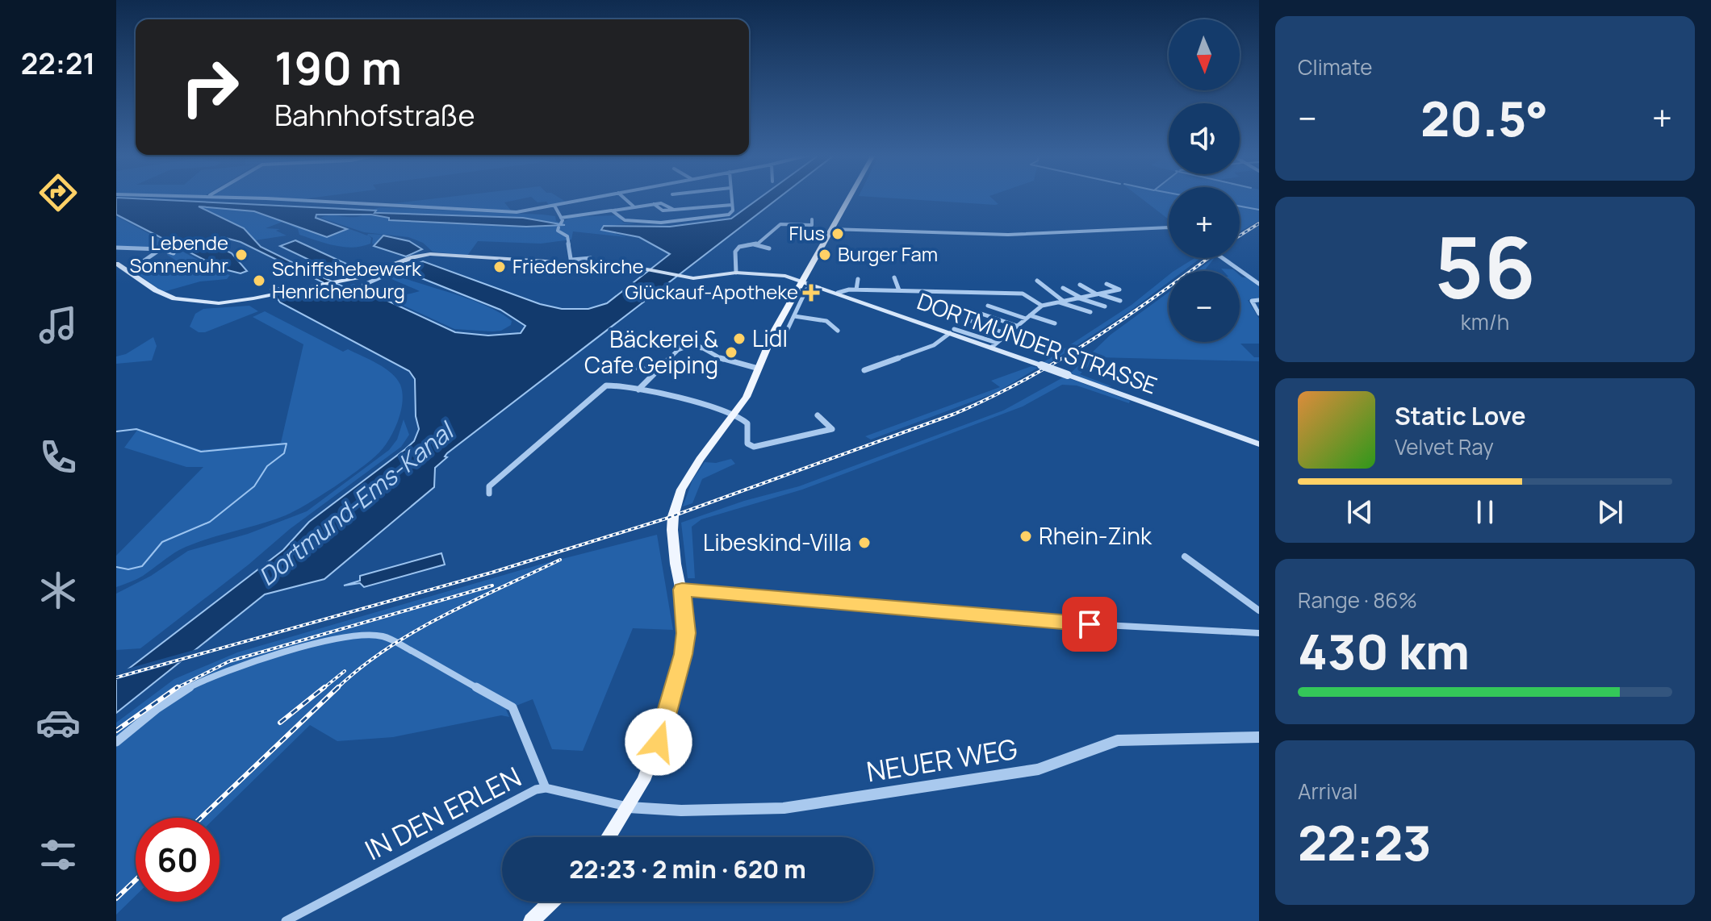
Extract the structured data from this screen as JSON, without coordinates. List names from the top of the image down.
{
  "streets": {
    "main road": ["DORTMUNDER STRASSE"],
    "street": ["NEUER WEG", "IN DEN ERLEN"]
  },
  "crossings": [
    ["NEUER WEG", "IN DEN ERLEN"]
  ],
  "water": ["Dortmund-Ems-Kanal"],
  "places": {
    "other": [
      "Flus",
      "Lebende Sonnenuhr",
      "Burger Fam",
      "Friedenskirche",
      "Schiffshebewerk Henrichenburg",
      "Lidl",
      "Bäckerei & Cafe Geiping",
      "Rhein-Zink",
      "Libeskind-Villa"
    ],
    "health": ["Glückauf-Apotheke"]
  },
  "north": "bottom",
  "page": {
    "tabs": "22:21",
    "tile": [
      "Climate",
      ["56", "km/h"],
      ["Range · 86%", "430 km"],
      ["Arrival", "22:23"]
    ],
    "map_buttons": ["+", "−"],
    "turn": ["190 m", "Bahnhofstraße"],
    "heat": ["−", "20.5°", "+"],
    "song": ["Static Love", "Velvet Ray"],
    "limit": "60",
    "trip": "22:23 · 2 min · 620 m"
  }
}
